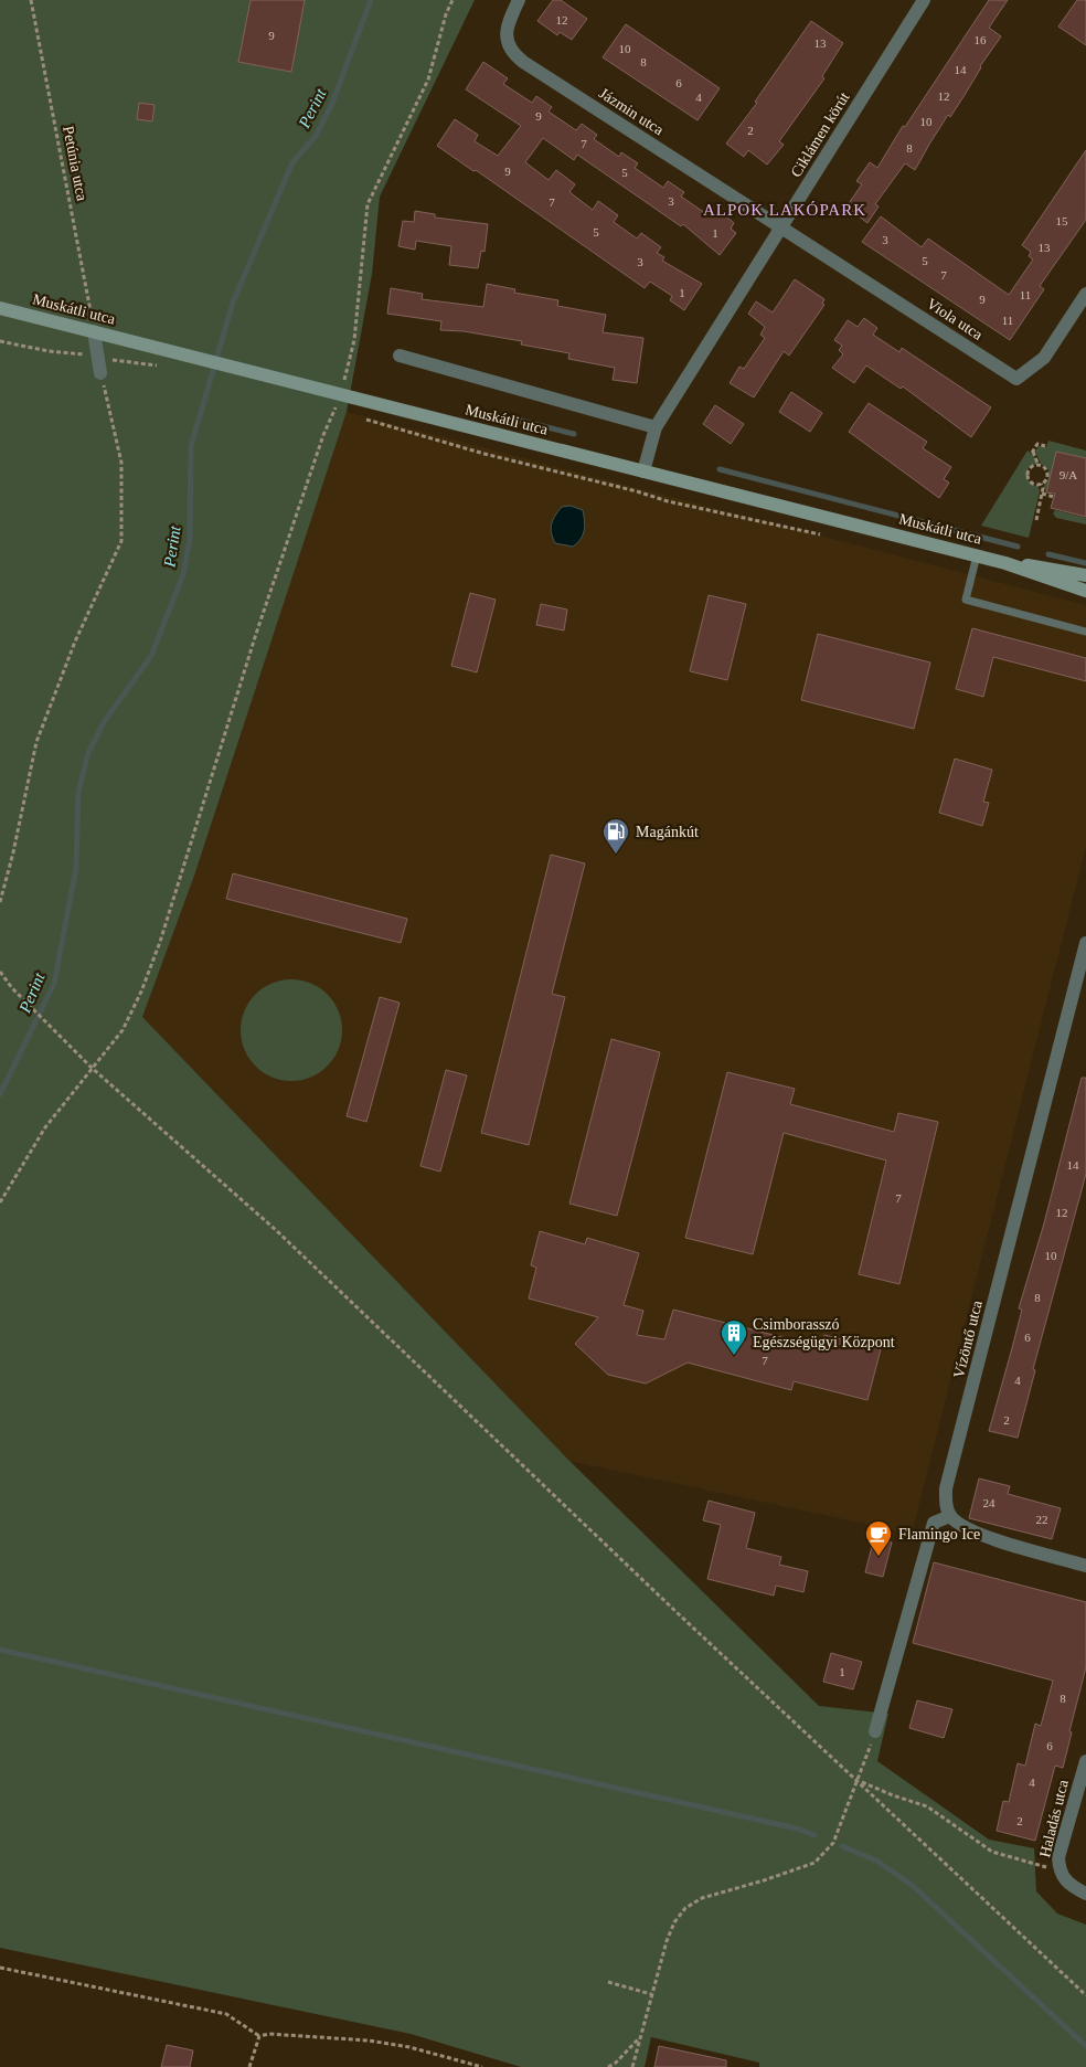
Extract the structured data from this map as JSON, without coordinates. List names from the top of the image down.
{
  "streets": {
    "main road": ["Muskátli utca"],
    "street": [
      "Jázmin utca",
      "Ciklámen körút",
      "Viola utca",
      "Vízöntő utca",
      "Haladás utca"
    ],
    "path": ["Petúnia utca"]
  },
  "crossings": [
    ["Jázmin utca", "Ciklámen körút"],
    ["Jázmin utca", "Viola utca"],
    ["Ciklámen körút", "Muskátli utca"],
    ["Ciklámen körút", "Viola utca"],
    ["Petúnia utca", "Muskátli utca"]
  ],
  "districts": ["ALPOK LAKÓPARK"],
  "water": ["Perint"],
  "places": {
    "fuel station": ["Magánkút"],
    "building": ["Csimborasszó Egészségügyi Központ"],
    "cafe": ["Flamingo Ice"]
  },
  "house_numbers": [
    "12",
    "9",
    "16",
    "13",
    "10",
    "8",
    "14",
    "6",
    "12",
    "4",
    "9",
    "10",
    "2",
    "7",
    "8",
    "9",
    "5",
    "3",
    "7",
    "15",
    "5",
    "1",
    "3",
    "13",
    "5",
    "3",
    "7",
    "1",
    "11",
    "9",
    "11",
    "9/A",
    "14",
    "7",
    "12",
    "10",
    "8",
    "6",
    "7",
    "4",
    "2",
    "24",
    "22",
    "1",
    "8",
    "6",
    "4",
    "2"
  ]
}
